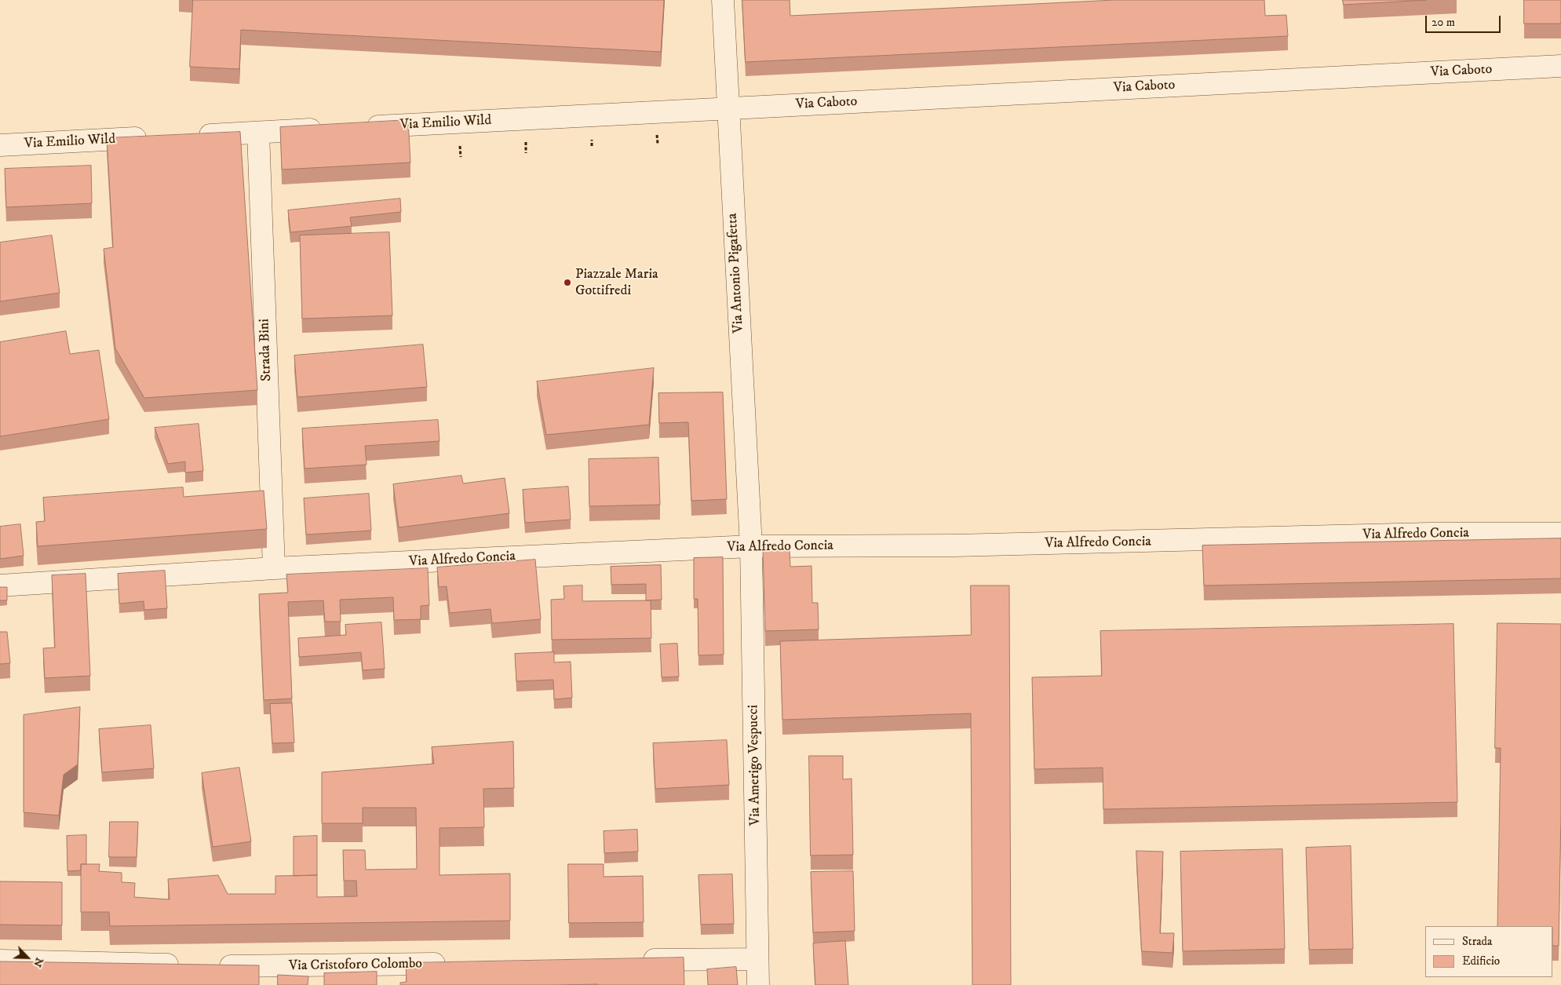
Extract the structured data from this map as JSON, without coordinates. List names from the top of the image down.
{
  "streets": {
    "street": [
      "Via Caboto",
      "Via Emilio Wild",
      "Via Antonio Pigafetta",
      "Strada Bini",
      "Via Alfredo Concia",
      "Via Amerigo Vespucci",
      "Via Cristoforo Colombo"
    ]
  },
  "crossings": [
    ["Via Caboto", "Via Emilio Wild"],
    ["Via Caboto", "Via Antonio Pigafetta"],
    ["Via Emilio Wild", "Via Antonio Pigafetta"],
    ["Via Antonio Pigafetta", "Via Alfredo Concia"],
    ["Via Antonio Pigafetta", "Via Amerigo Vespucci"],
    ["Strada Bini", "Via Alfredo Concia"],
    ["Via Alfredo Concia", "Via Amerigo Vespucci"]
  ],
  "places": ["Piazzale Maria Gottifredi"],
  "legend": ["Strada", "Edificio"],
  "scale_bar": "20 m",
  "north": "bottom right"
}
